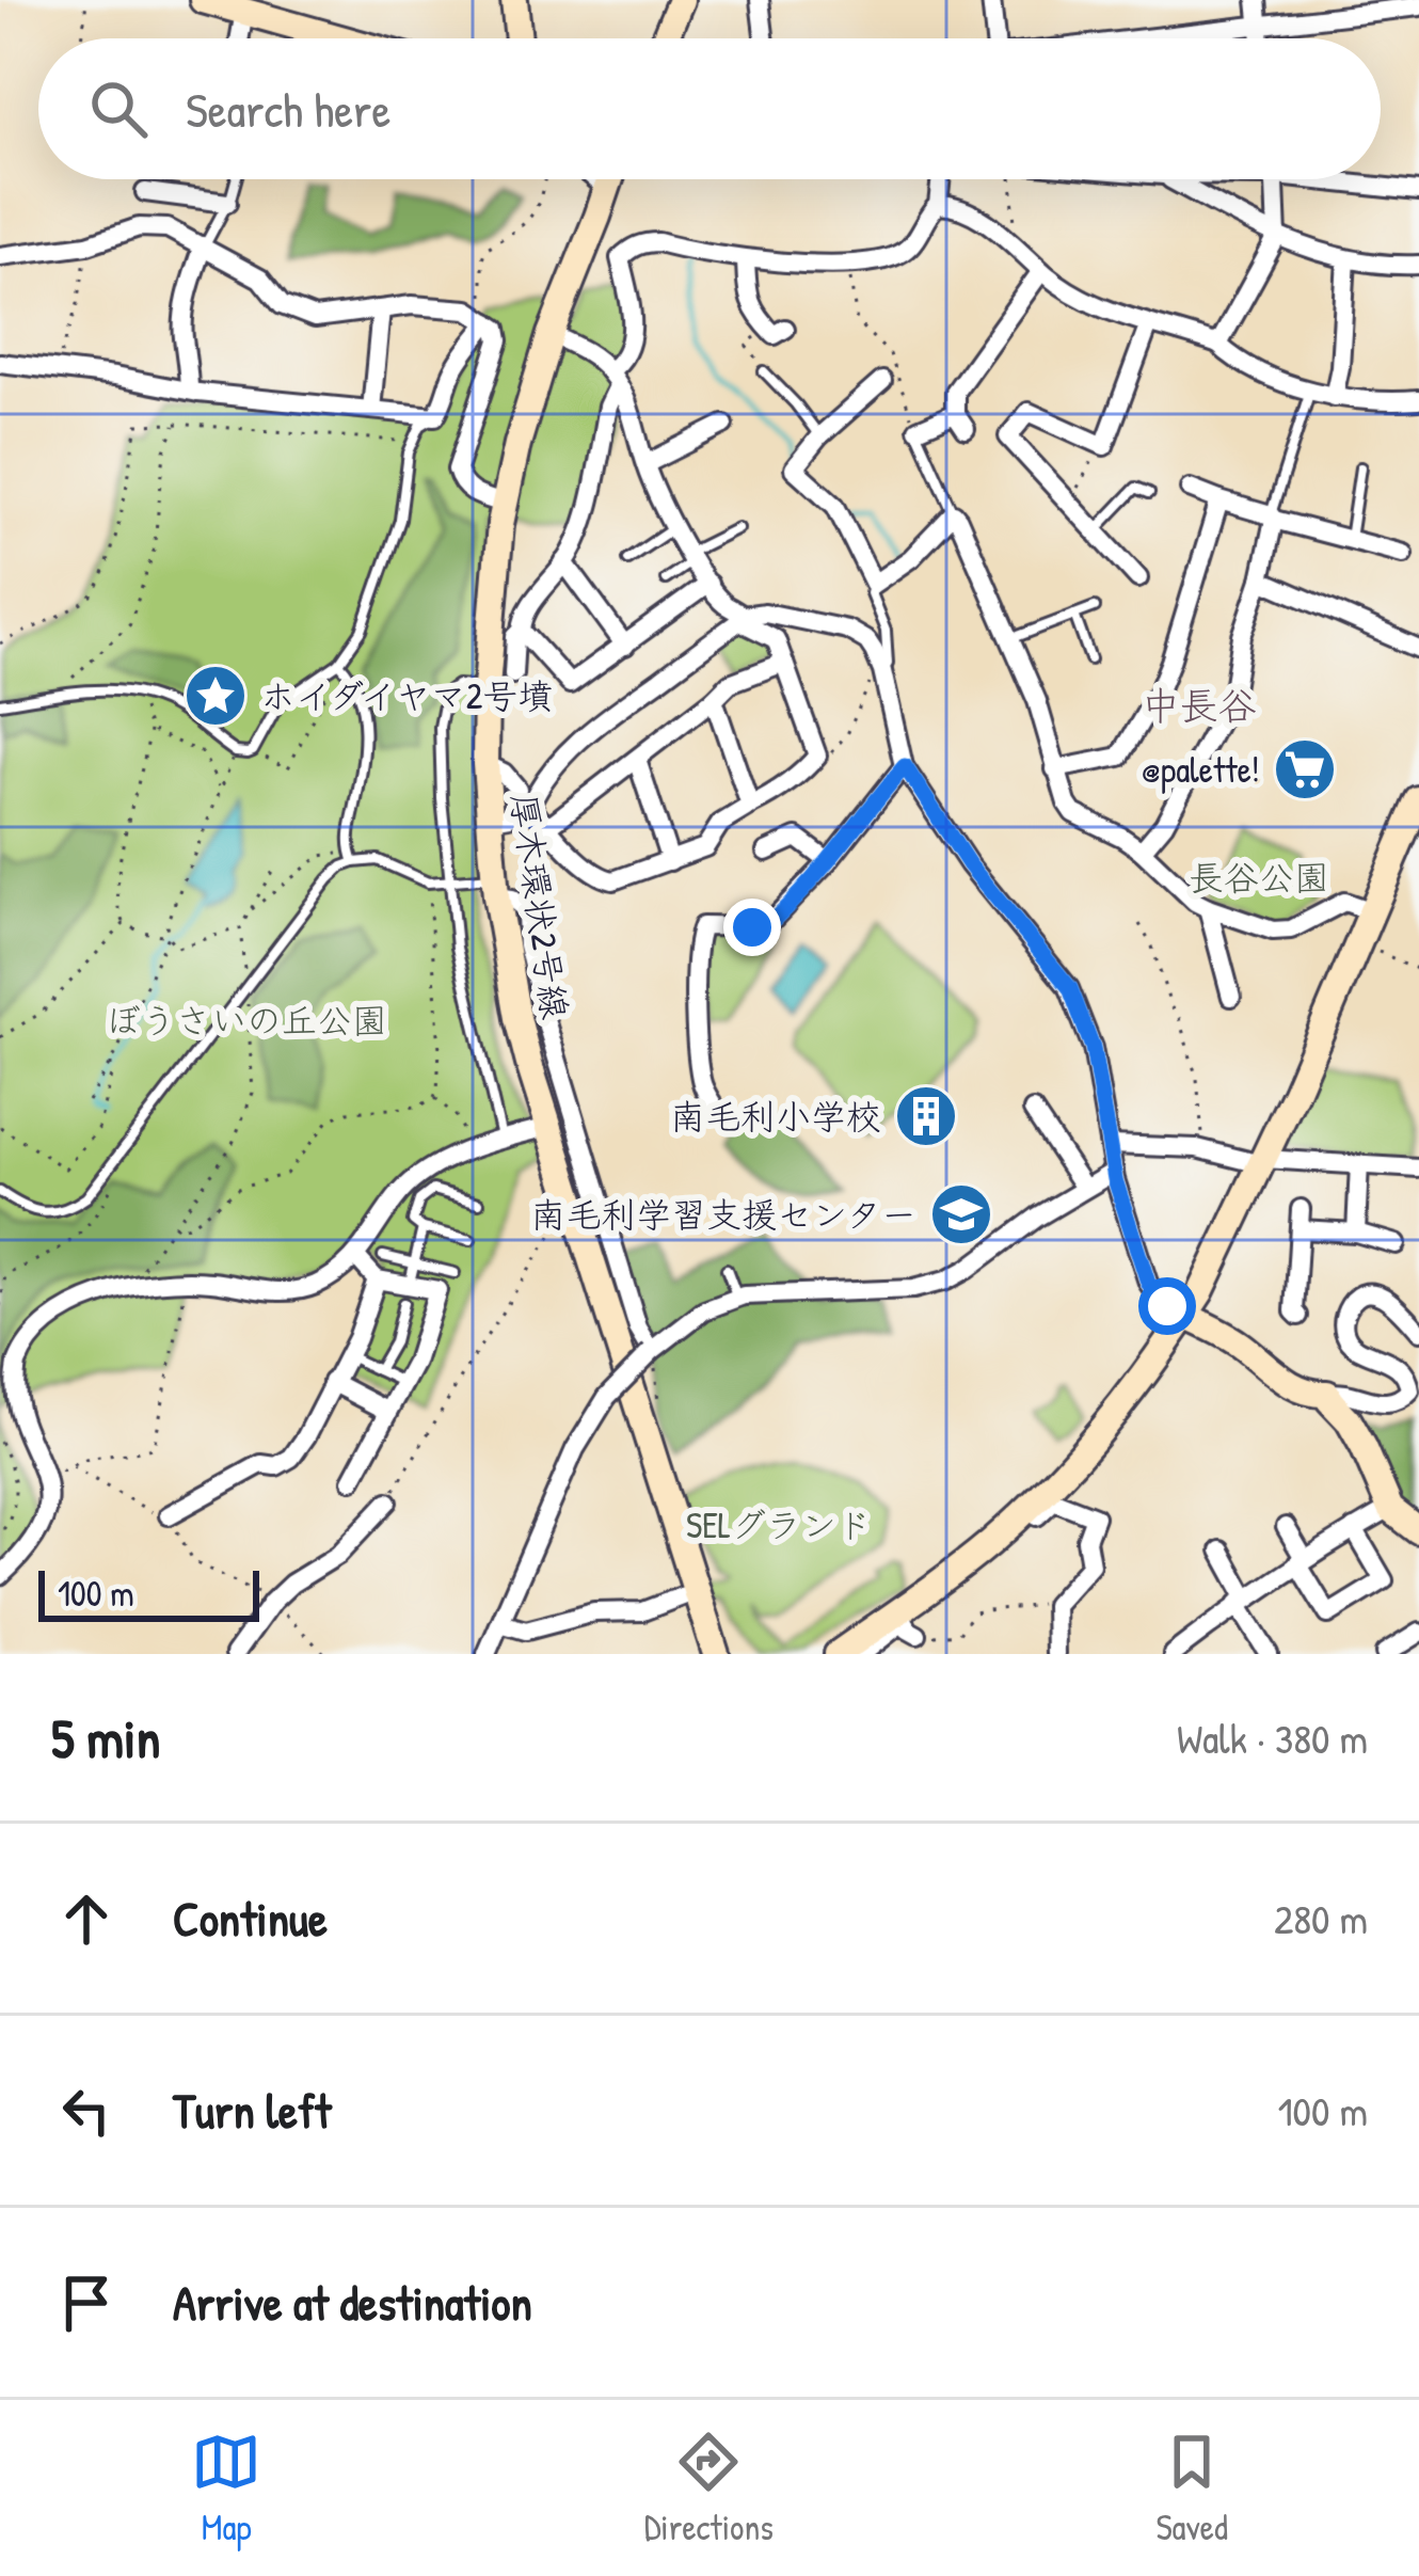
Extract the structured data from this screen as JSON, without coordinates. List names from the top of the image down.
{
  "streets": {
    "street": ["厚木環状2号線"]
  },
  "districts": ["中長谷"],
  "parks": ["長谷公園", "ぼうさいの丘公園", "SELグランド"],
  "places": {
    "place": ["ホイダイヤマ2号墳"],
    "supermarket": ["@palette!"],
    "building": ["南毛利小学校"],
    "school or university": ["南毛利学習支援センター"]
  },
  "scale_bar": "100 m",
  "page": {
    "search": "Search here",
    "scale": "100 m",
    "heading": ["5 min", "Walk · 380 m"],
    "list": [
      ["Continue", "280 m"],
      ["Turn left", "100 m"],
      "Arrive at destination"
    ],
    "nav": ["Map", "Directions", "Saved"]
  }
}
